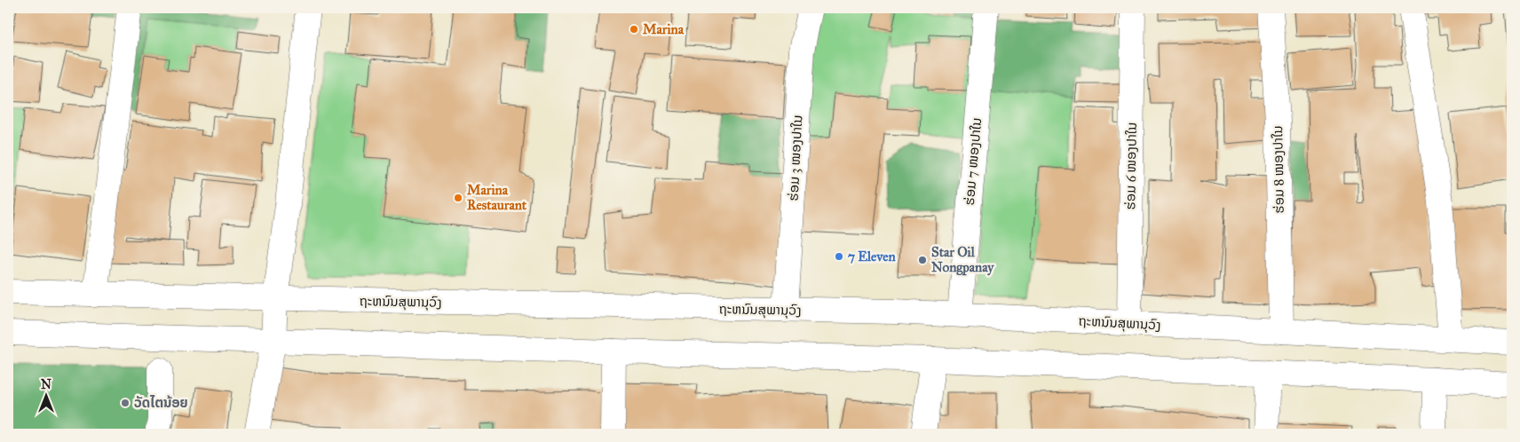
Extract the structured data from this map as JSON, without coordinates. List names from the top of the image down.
{
  "streets": {
    "main road": [
      "ຮ່ອມ 3 ໜອງປາໃນ",
      "ຮ່ອມ 7 ໜອງປາໃນ",
      "ຮ່ອມ 6 ໜອງປາໃນ",
      "ຮ່ອມ 8 ໜອງປາໃນ",
      "ຖະຫນົນສຸພານຸວົງ"
    ]
  },
  "crossings": [
    ["ຮ່ອມ 3 ໜອງປາໃນ", "ຖະຫນົນສຸພານຸວົງ"],
    ["ຮ່ອມ 7 ໜອງປາໃນ", "ຖະຫນົນສຸພານຸວົງ"],
    ["ຮ່ອມ 6 ໜອງປາໃນ", "ຖະຫນົນສຸພານຸວົງ"],
    ["ຮ່ອມ 8 ໜອງປາໃນ", "ຖະຫນົນສຸພານຸວົງ"]
  ],
  "places": [
    "Marina",
    "Marina Restaurant",
    "7 Eleven",
    "Star Oil Nongpanay",
    "ວັດໄຕນ້ອຍ"
  ],
  "north": "top"
}
